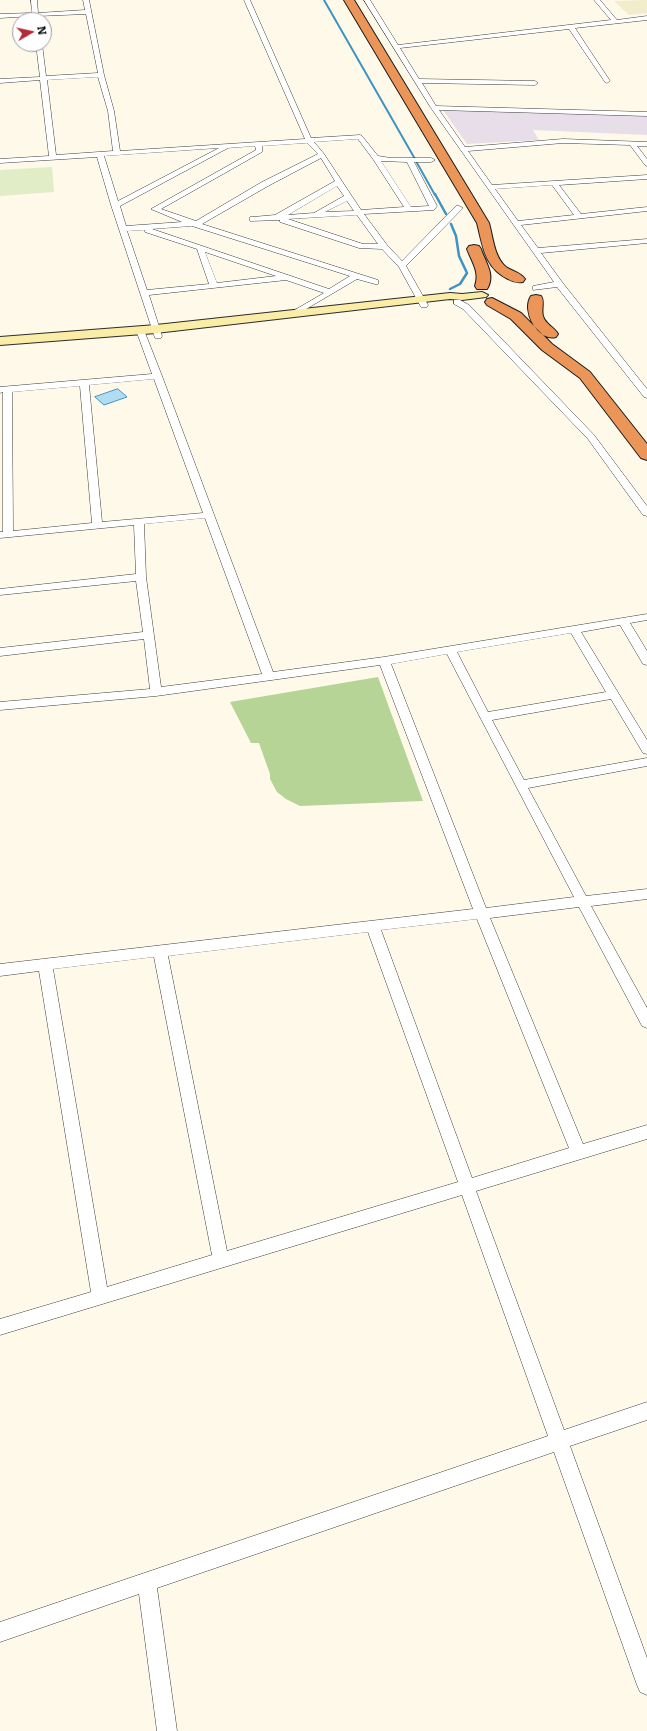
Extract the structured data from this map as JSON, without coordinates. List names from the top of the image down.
{
  "north": "right"
}
